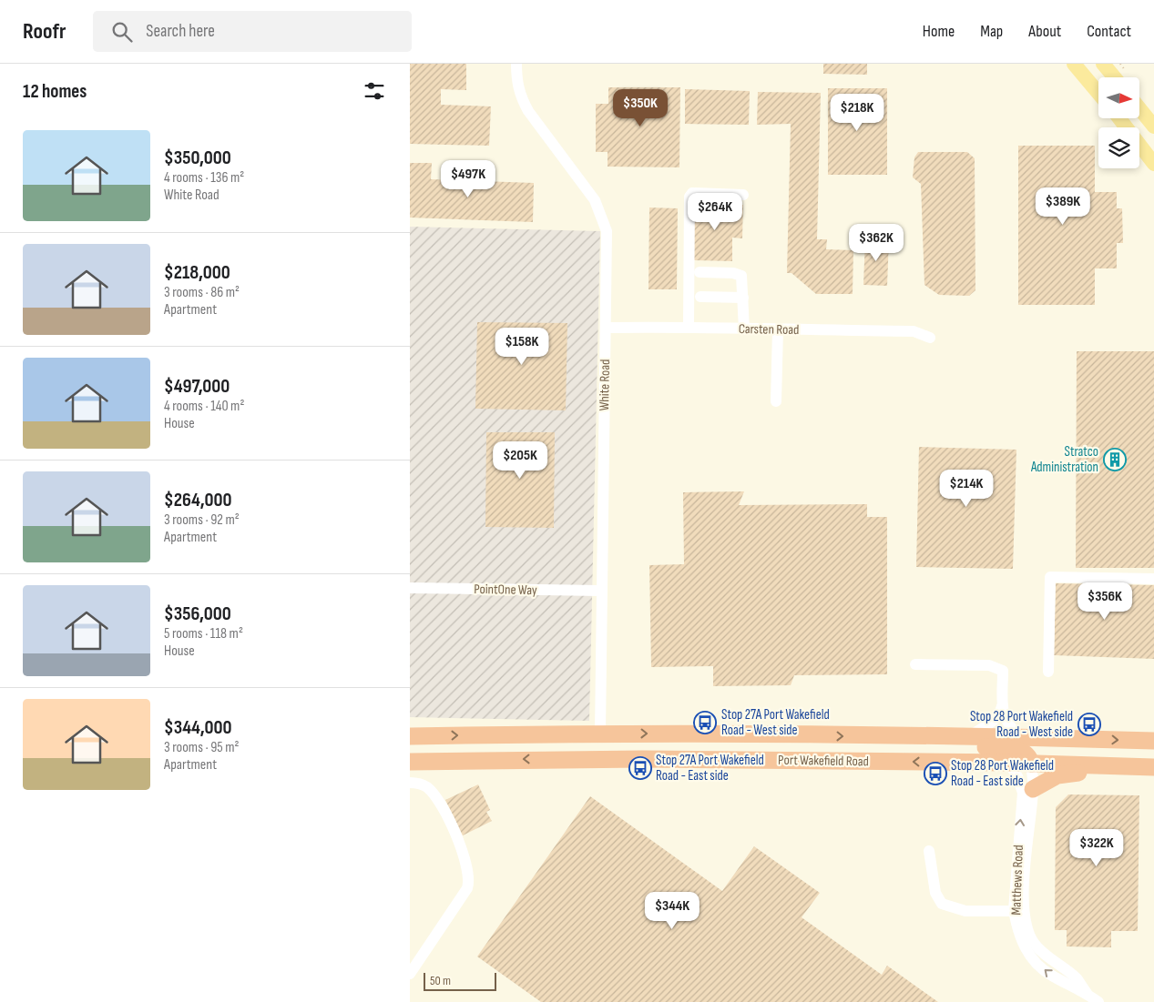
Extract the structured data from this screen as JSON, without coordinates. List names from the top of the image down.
{
  "streets": {
    "highway": ["Port Wakefield Road"],
    "street": [
      "Carsten Road",
      "White Road",
      "PointOne Way",
      "Matthews Road"
    ]
  },
  "crossings": [
    ["Carsten Road", "White Road"],
    ["White Road", "PointOne Way"],
    ["White Road", "Port Wakefield Road"],
    ["Port Wakefield Road", "Matthews Road"]
  ],
  "places": {
    "building": ["Stratco Administration"],
    "bus stop": [
      "Stop 27A Port Wakefield Road - West side",
      "Stop 28 Port Wakefield Road - West side",
      "Stop 27A Port Wakefield Road - East side",
      "Stop 28 Port Wakefield Road - East side"
    ]
  },
  "scale_bar": "50 m",
  "north": "right",
  "page": {
    "header": "Roofr",
    "search": "Search here",
    "nav": [
      "Home",
      "Map",
      "About",
      "Contact"
    ],
    "heading": "12 homes",
    "price": [
      "$350K",
      "$218K",
      "$497K",
      "$389K",
      "$264K",
      "$362K",
      "$158K",
      "$205K",
      "$214K",
      "$356K",
      "$322K",
      "$344K"
    ],
    "list": [
      {
        "name": "$350,000",
        "note": "4 rooms · 136 m² · White Road"
      },
      {
        "name": "$218,000",
        "note": "3 rooms · 86 m² · Apartment"
      },
      {
        "name": "$497,000",
        "note": "4 rooms · 140 m² · House"
      },
      {
        "name": "$264,000",
        "note": "3 rooms · 92 m² · Apartment"
      },
      {
        "name": "$356,000",
        "note": "5 rooms · 118 m² · House"
      },
      {
        "name": "$344,000",
        "note": "3 rooms · 95 m² · Apartment"
      }
    ],
    "scale": "50 m"
  }
}
